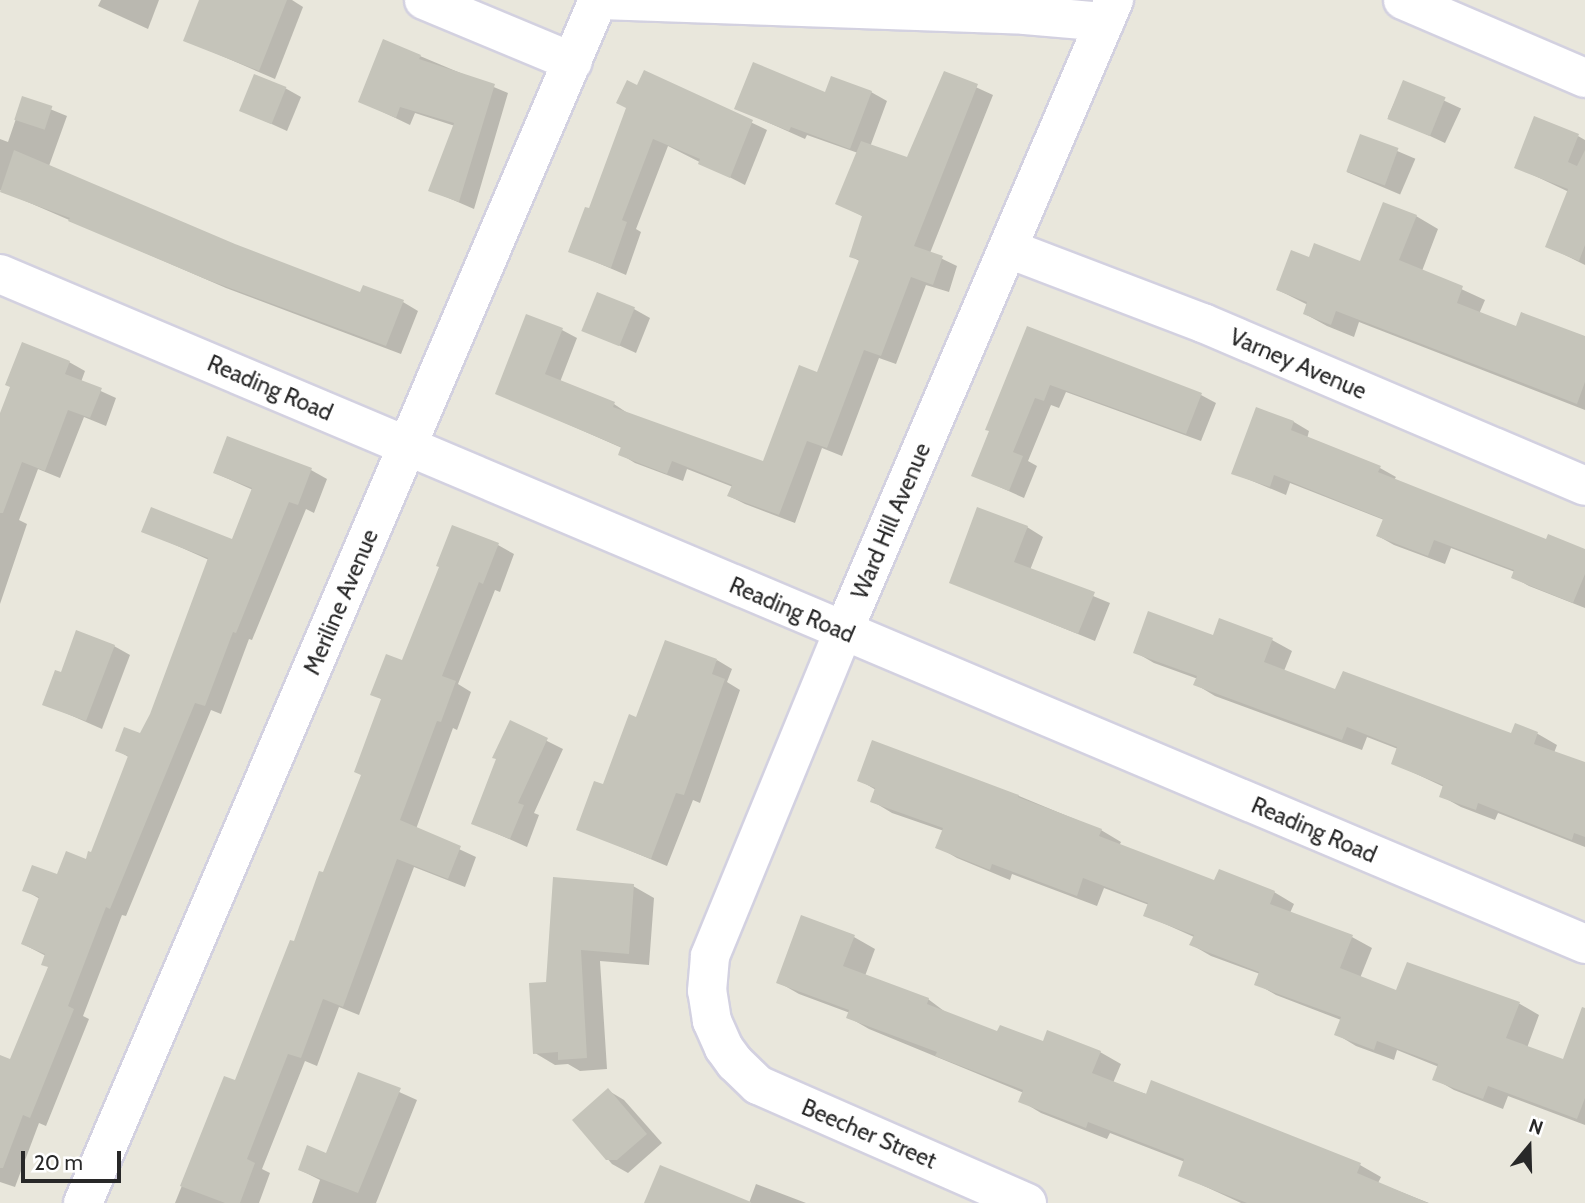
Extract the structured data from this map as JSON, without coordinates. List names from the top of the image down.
{
  "streets": {
    "street": [
      "Varney Avenue",
      "Reading Road",
      "Ward Hill Avenue",
      "Meriline Avenue",
      "Beecher Street"
    ]
  },
  "crossings": [
    ["Varney Avenue", "Ward Hill Avenue"],
    ["Reading Road", "Ward Hill Avenue"],
    ["Reading Road", "Meriline Avenue"],
    ["Ward Hill Avenue", "Beecher Street"]
  ],
  "scale_bar": "20 m",
  "north": "top"
}
